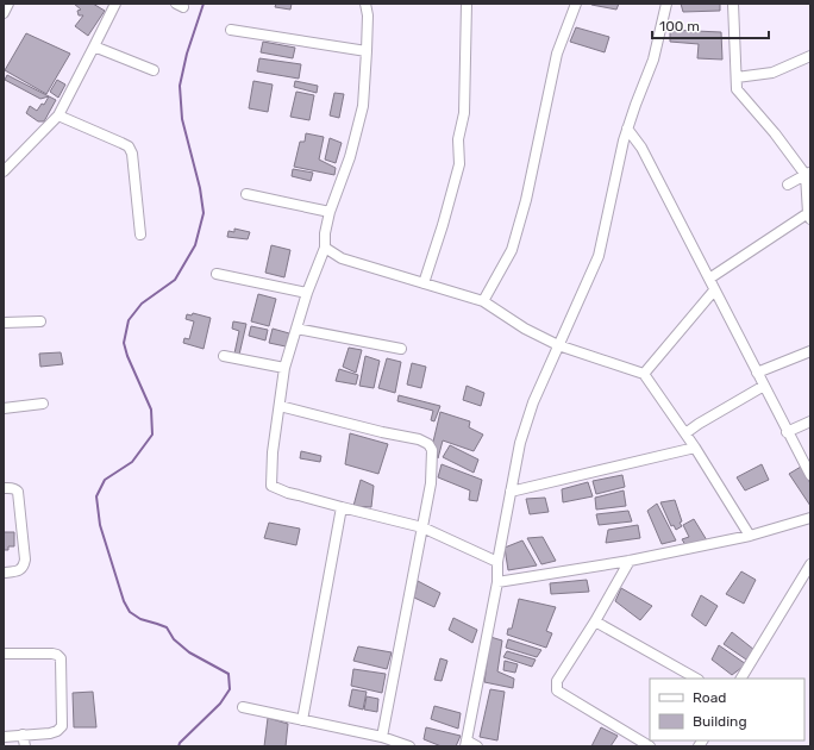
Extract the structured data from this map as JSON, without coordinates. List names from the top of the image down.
{
  "legend": ["Road", "Building"],
  "scale_bar": "100 m"
}
